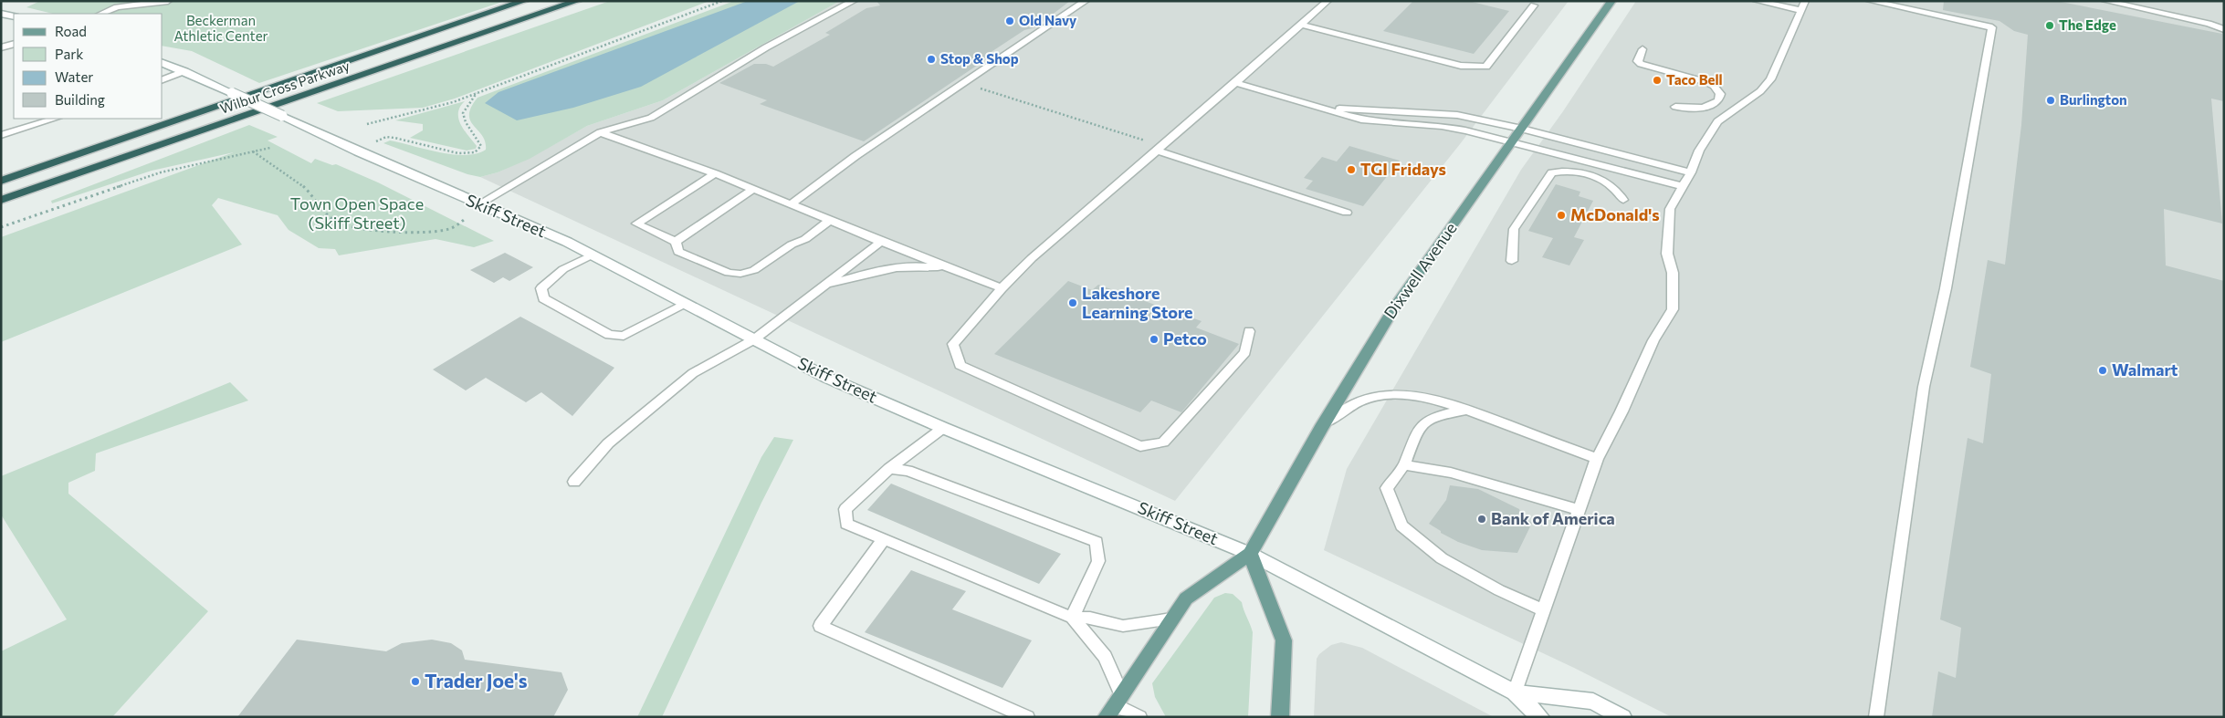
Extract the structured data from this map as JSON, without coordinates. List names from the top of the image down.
{
  "streets": {
    "highway": ["Wilbur Cross Parkway"],
    "main road": ["Skiff Street", "Dixwell Avenue"]
  },
  "crossings": [
    ["Skiff Street", "Dixwell Avenue"]
  ],
  "parks": ["Beckerman Athletic Center", "Town Open Space (Skiff Street)"],
  "places": [
    "Old Navy",
    "The Edge",
    "Stop & Shop",
    "Taco Bell",
    "Burlington",
    "TGI Fridays",
    "McDonald's",
    "Lakeshore Learning Store",
    "Petco",
    "Walmart",
    "Bank of America",
    "Trader Joe's"
  ],
  "legend": [
    "Road",
    "Park",
    "Water",
    "Building"
  ]
}
